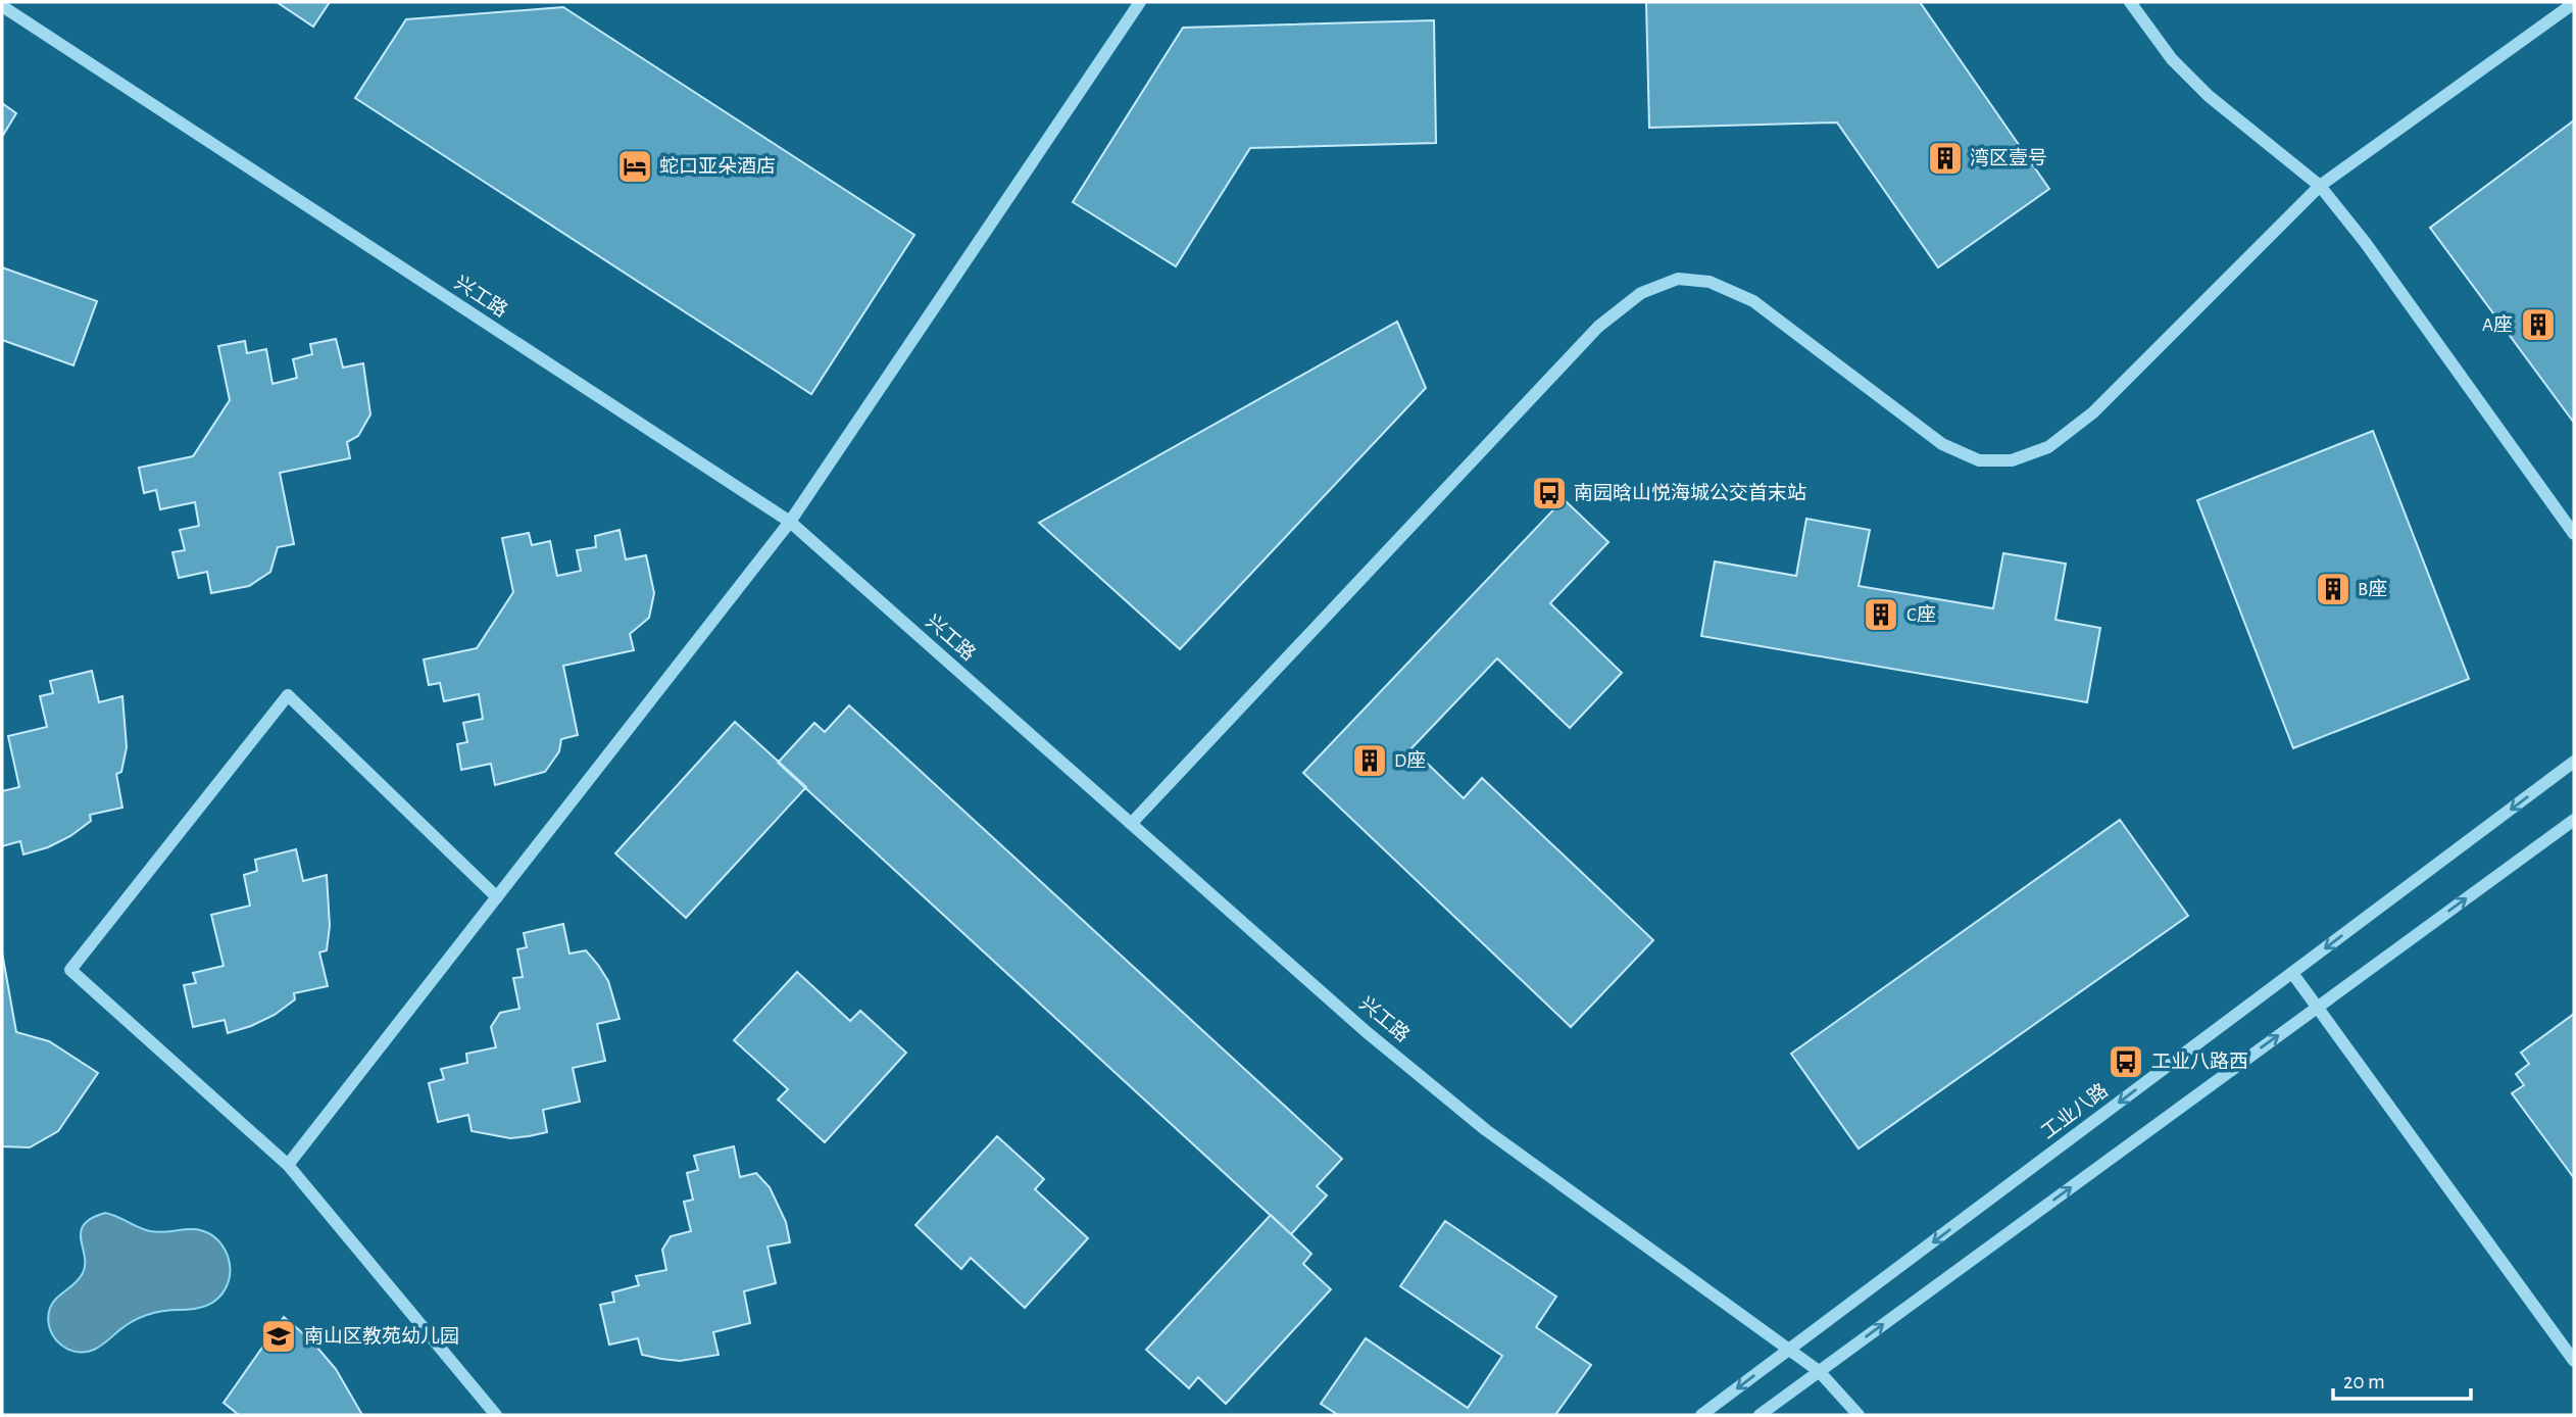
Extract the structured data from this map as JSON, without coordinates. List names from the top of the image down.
{
  "streets": {
    "street": ["兴工路", "工业八路"]
  },
  "crossings": [
    ["兴工路", "工业八路"]
  ],
  "places": {
    "building": [
      "湾区壹号",
      "A座",
      "B座",
      "C座",
      "D座"
    ],
    "hotel": ["蛇口亚朵酒店"],
    "bus stop": ["南园晗山悦海城公交首末站", "工业八路西"],
    "school or university": ["南山区教苑幼儿园"]
  },
  "scale_bar": "20 m"
}
